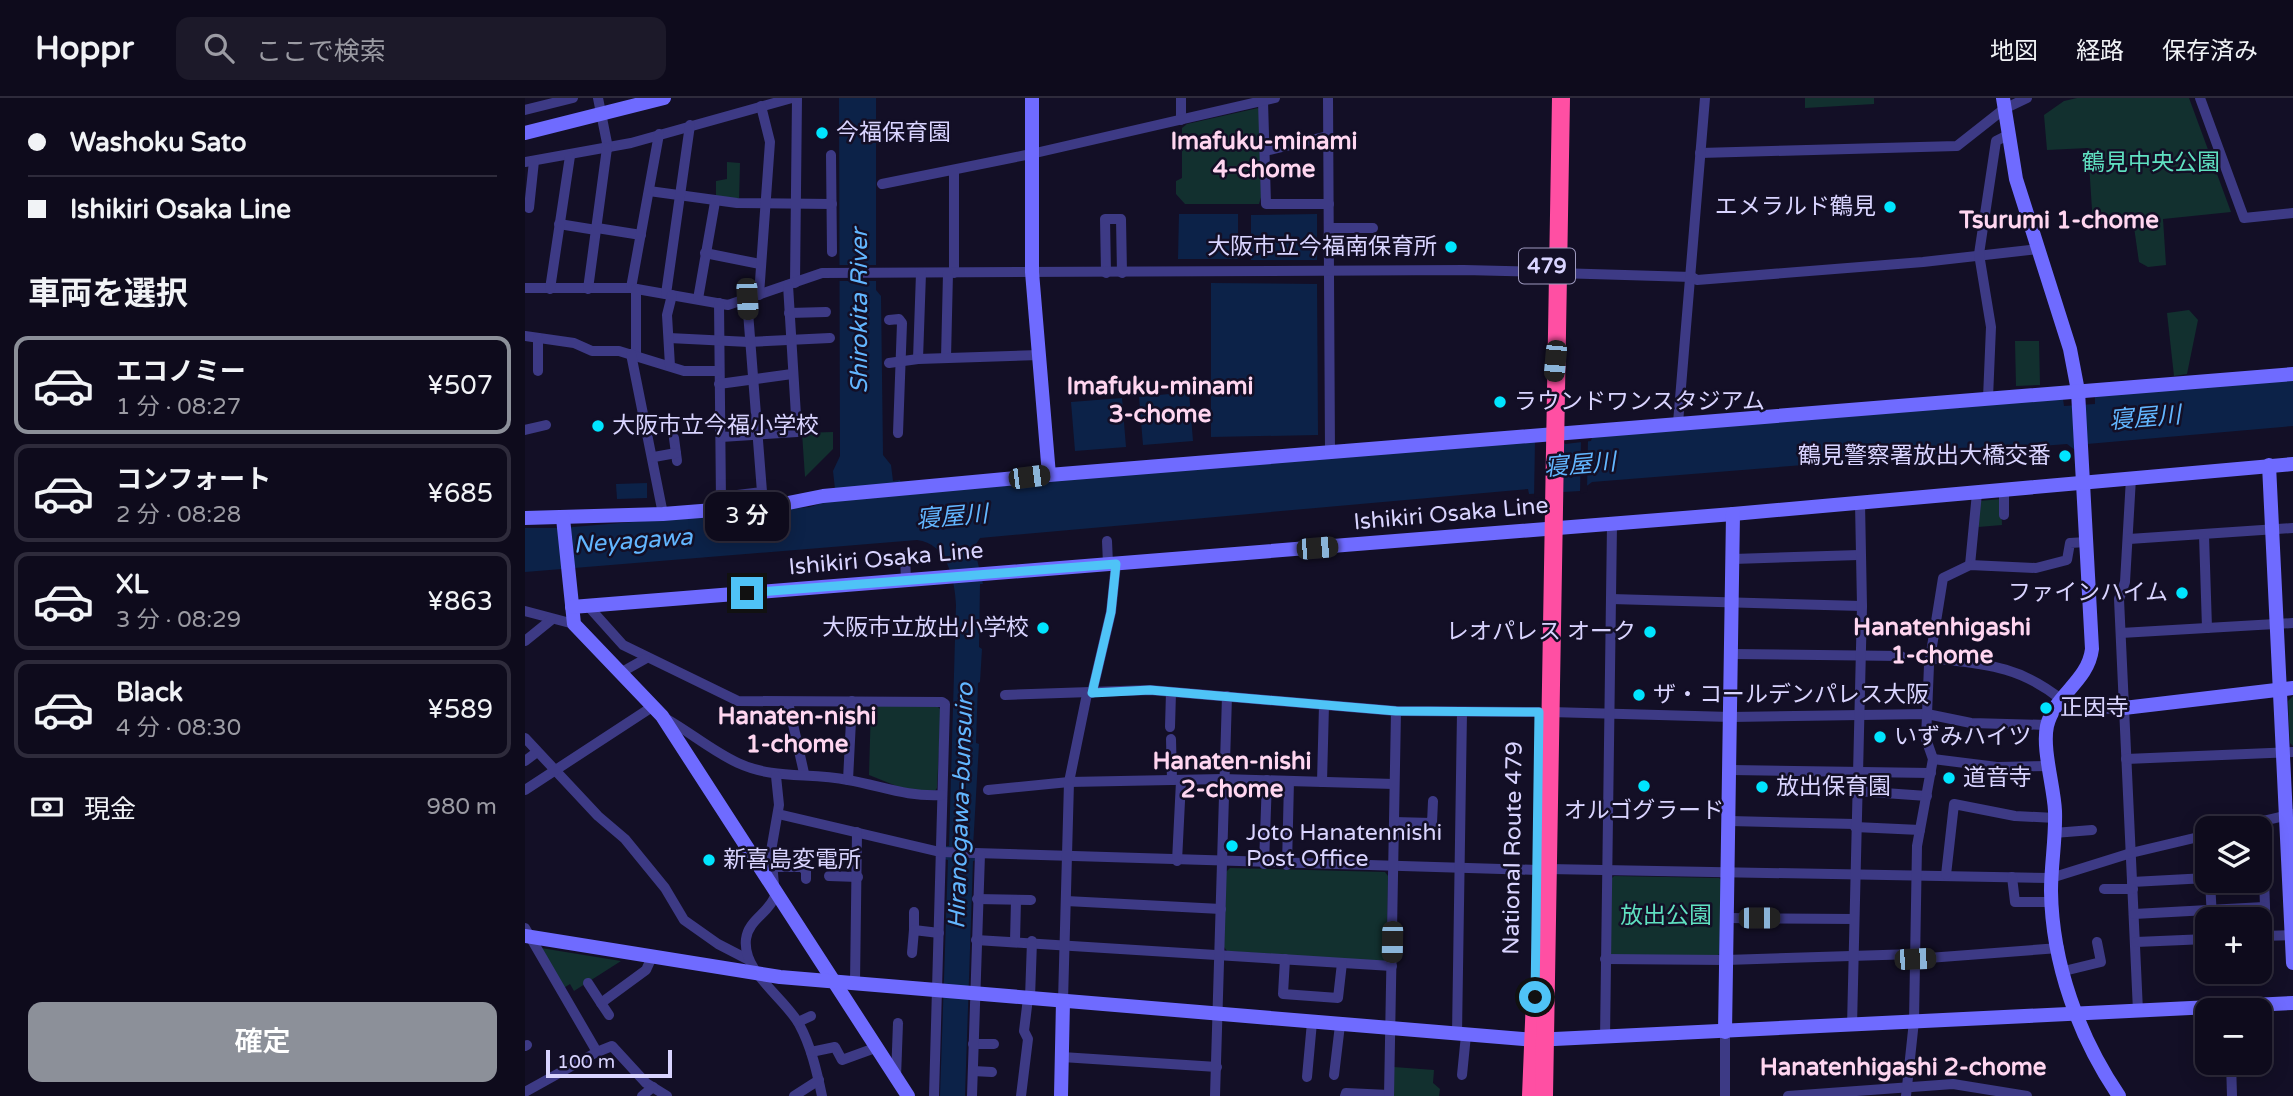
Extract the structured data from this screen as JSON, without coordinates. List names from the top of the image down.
{
  "streets": {
    "highway": ["479", "National Route 479"],
    "street": ["Ishikiri Osaka Line"]
  },
  "crossings": [
    ["Ishikiri Osaka Line", "National Route 479"]
  ],
  "districts": [
    "Imafuku-minami 4-chome",
    "Tsurumi 1-chome",
    "Imafuku-minami 3-chome",
    "Hanatenhigashi 1-chome",
    "Hanaten-nishi 1-chome",
    "Hanaten-nishi 2-chome",
    "Hanatenhigashi 2-chome"
  ],
  "water": [
    "Shirokita River",
    "寝屋川",
    "Neyagawa",
    "Hiranogawa-bunsuiro"
  ],
  "parks": ["鶴見中央公園", "放出公園"],
  "places": [
    "今福保育園",
    "エメラルド鶴見",
    "大阪市立今福南保育所",
    "ラウンドワンスタジアム",
    "大阪市立今福小学校",
    "鶴見警察署放出大橋交番",
    "ファインハイム",
    "大阪市立放出小学校",
    "レオパレス オーク",
    "ザ・コールデンパレス大阪",
    "正因寺",
    "いずみハイツ",
    "道音寺",
    "オルゴグラード",
    "放出保育園",
    "Joto Hanatennishi Post Office",
    "新喜島変電所"
  ],
  "scale_bar": "100 m",
  "page": {
    "header": "Hoppr",
    "search": "ここで検索",
    "nav": ["地図", "経路", "保存済み"],
    "banner": ["Washoku Sato", "Ishikiri Osaka Line"],
    "heading": "車両を選択",
    "list": [
      {
        "name": "エコノミー",
        "note": "1 分 · 08:27",
        "value": "¥507"
      },
      {
        "name": "コンフォート",
        "note": "2 分 · 08:28",
        "value": "¥685"
      },
      {
        "name": "XL",
        "note": "3 分 · 08:29",
        "value": "¥863"
      },
      {
        "name": "Black",
        "note": "4 分 · 08:30",
        "value": "¥589"
      }
    ],
    "bubble": "3 分",
    "pay": ["現金", "980 m"],
    "map_buttons": ["+", "−"],
    "buttons": "確定",
    "scale": "100 m"
  }
}
